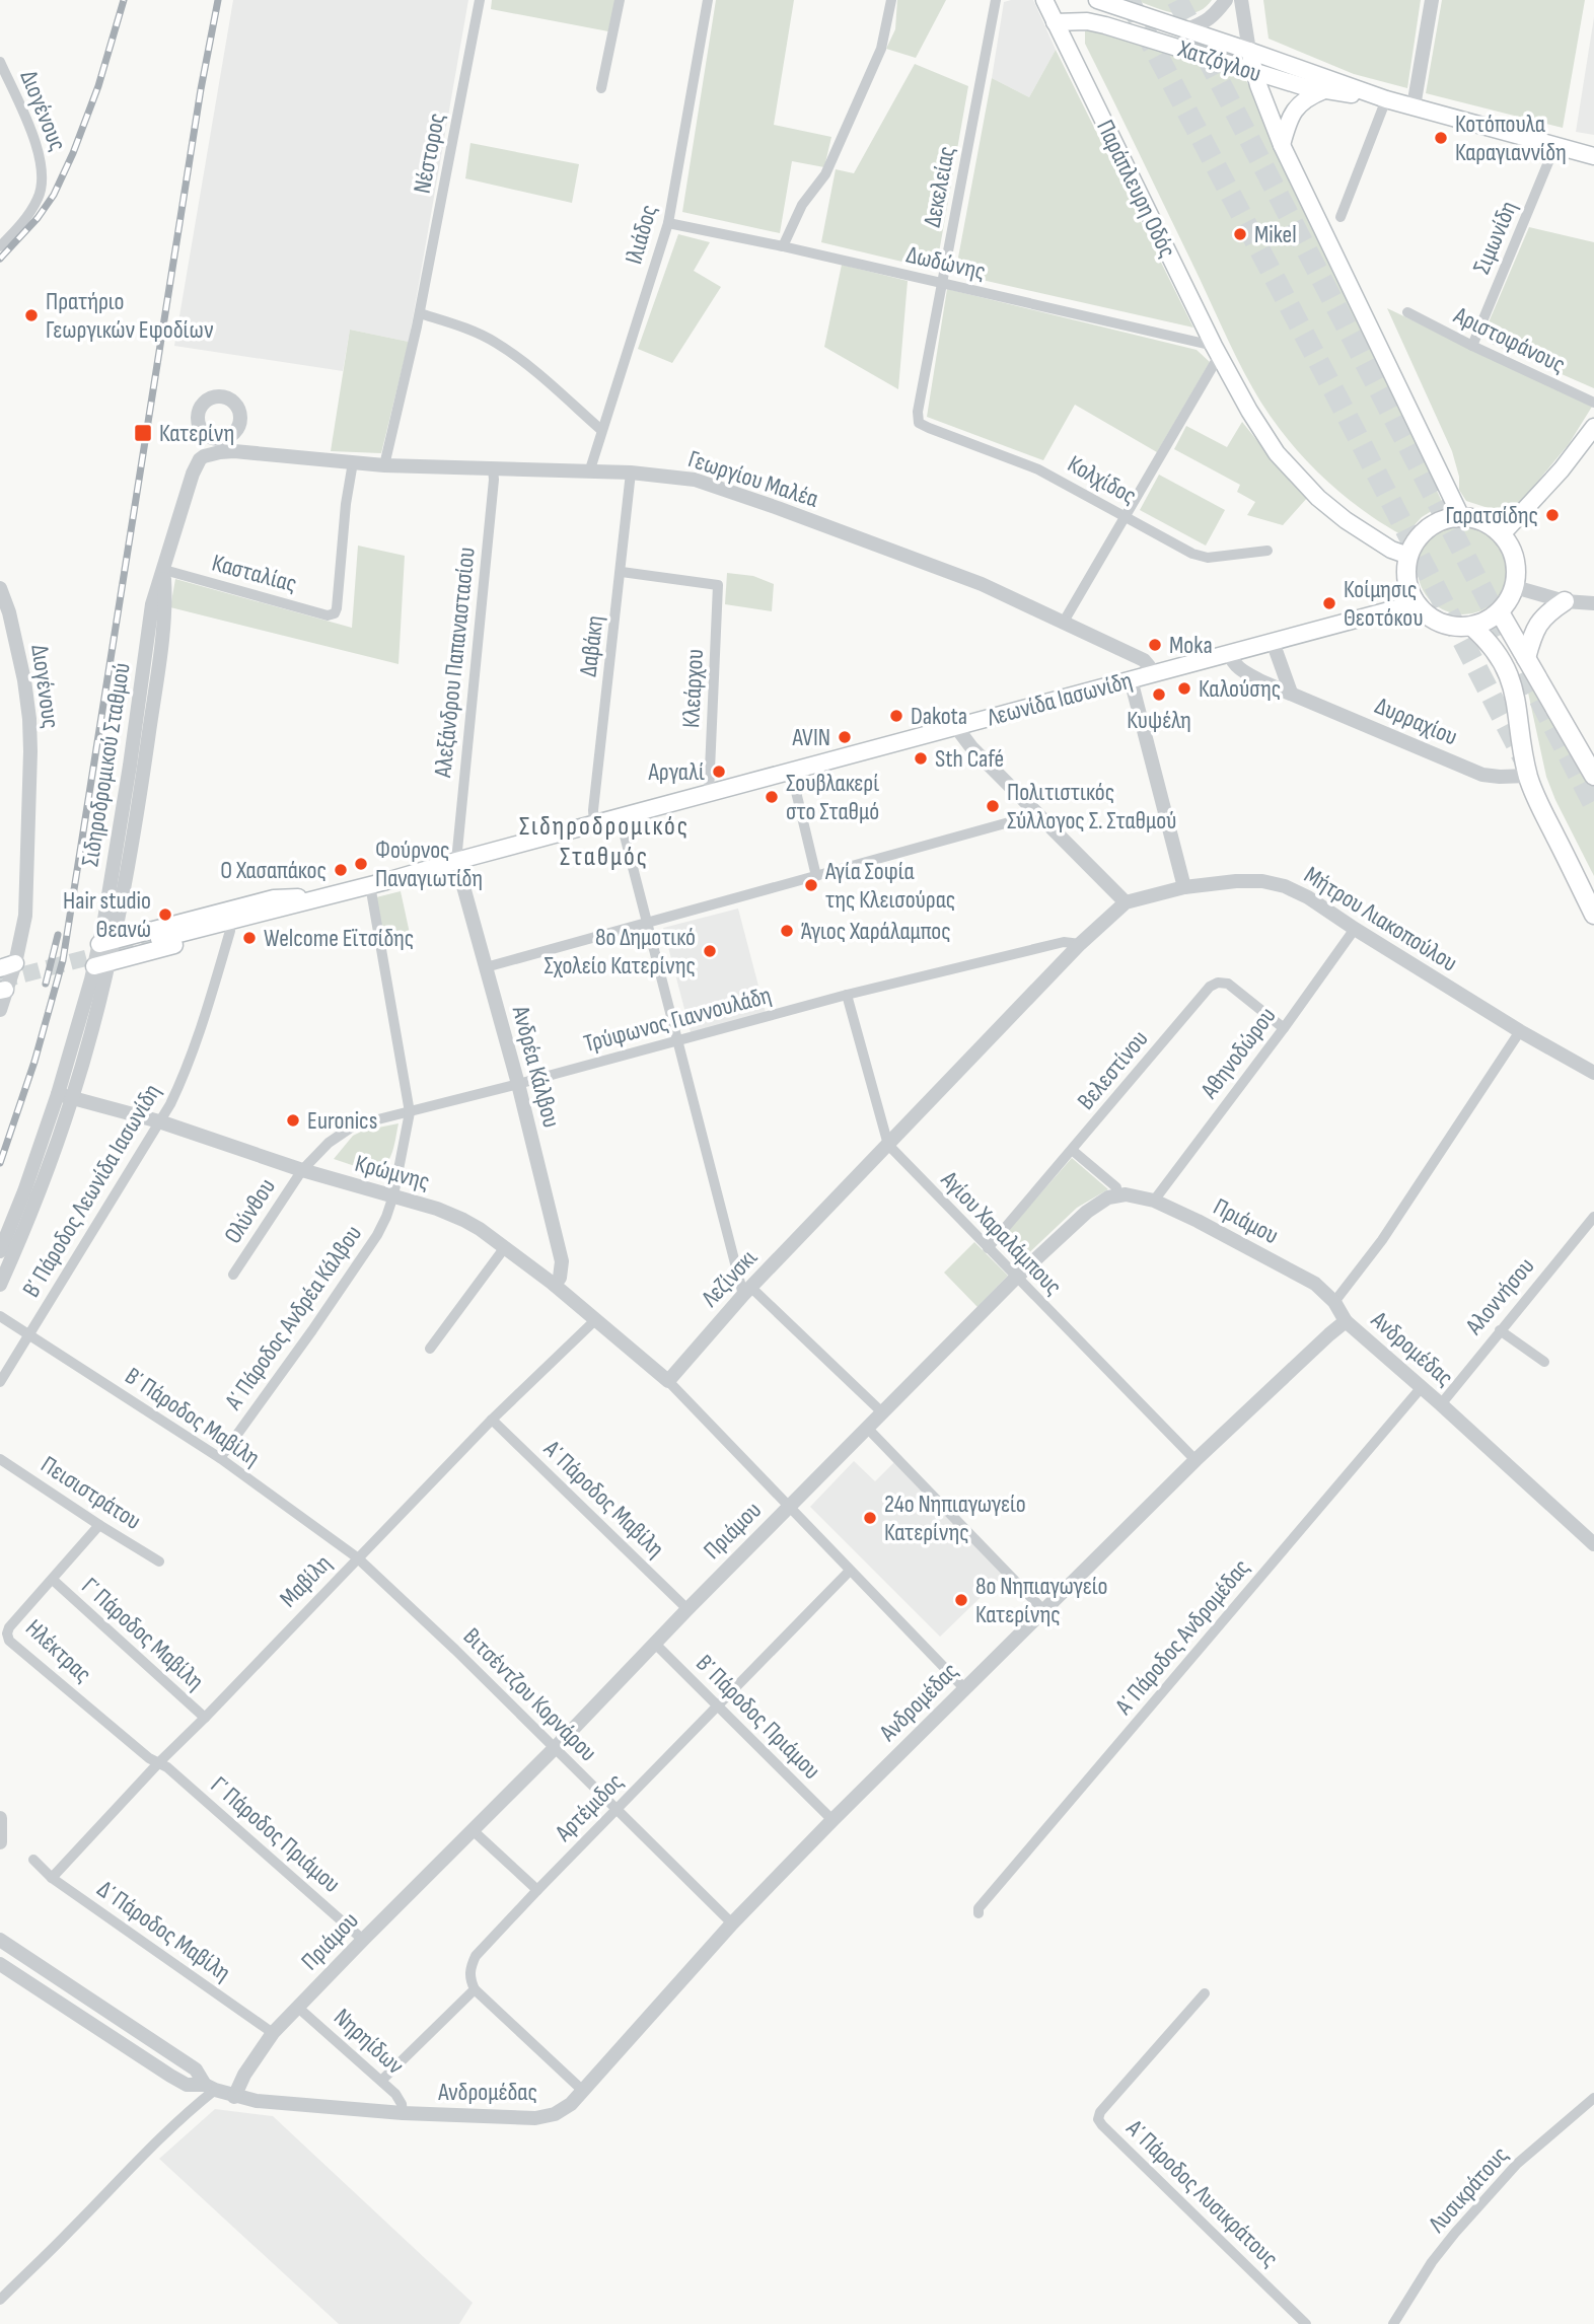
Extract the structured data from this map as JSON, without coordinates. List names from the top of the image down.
{
  "streets": {
    "main road": ["Χατζόγλου", "Παράπλευρη Οδός", "Λεωνίδα Ιασωνίδη"],
    "street": [
      "Διογένους",
      "Νέστορος",
      "Δεκελείας",
      "Ιλιάδος",
      "Σιμωνίδη",
      "Δωδώνης",
      "Αριστοφάνους",
      "Γεωργίου Μαλέα",
      "Κολχίδος",
      "Κασταλίας",
      "Δαβάκη",
      "Αλεξάνδρου Παπαναστασίου",
      "Κλεάρχου",
      "Δυρραχίου",
      "Σιδηροδρομικού Σταθμού",
      "Μήτρου Λιακοπούλου",
      "Τρύφωνος Γιαννουλάδη",
      "Αθηνοδώρου",
      "Ανδρέα Κάλβου",
      "Βελεστίνου",
      "Κρώμνης",
      "Β΄ Πάροδος Λεωνίδα Ιασωνίδη",
      "Ολύνθου",
      "Πριάμου",
      "Αγίου Χαραλάμπους",
      "Λεζίνσκι",
      "Αλοννήσου",
      "Α΄ Πάροδος Ανδρέα Κάλβου",
      "Ανδρομέδας",
      "Β΄ Πάροδος Μαβίλη",
      "Πεισιστράτου",
      "Α΄ Πάροδος Μαβίλη",
      "Μαβίλη",
      "Γ΄ Πάροδος Μαβίλη",
      "Α΄ Πάροδος Ανδρομέδας",
      "Ηλέκτρας",
      "Βιτσέντζου Κορνάρου",
      "Β΄ Πάροδος Πριάμου",
      "Αρτέμιδος",
      "Γ΄ Πάροδος Πριάμου",
      "Δ΄ Πάροδος Μαβίλη",
      "Νηρηίδων",
      "Λυσικράτους",
      "Α΄ Πάροδος Λυσικράτους"
    ]
  },
  "crossings": [
    ["Χατζόγλου", "Παράπλευρη Οδός"],
    ["Χατζόγλου", "Σιμωνίδη"],
    ["Νέστορος", "Γεωργίου Μαλέα"],
    ["Δεκελείας", "Δωδώνης"],
    ["Δεκελείας", "Κολχίδος"],
    ["Παράπλευρη Οδός", "Δωδώνης"],
    ["Παράπλευρη Οδός", "Λεωνίδα Ιασωνίδη"],
    ["Ιλιάδος", "Δωδώνης"],
    ["Ιλιάδος", "Γεωργίου Μαλέα"],
    ["Σιμωνίδη", "Αριστοφάνους"],
    ["Γεωργίου Μαλέα", "Κασταλίας"],
    ["Γεωργίου Μαλέα", "Δαβάκη"],
    ["Γεωργίου Μαλέα", "Αλεξάνδρου Παπαναστασίου"],
    ["Γεωργίου Μαλέα", "Λεωνίδα Ιασωνίδη"],
    ["Γεωργίου Μαλέα", "Σιδηροδρομικού Σταθμού"],
    ["Κασταλίας", "Σιδηροδρομικού Σταθμού"],
    ["Δαβάκη", "Κλεάρχου"],
    ["Δαβάκη", "Λεωνίδα Ιασωνίδη"],
    ["Αλεξάνδρου Παπαναστασίου", "Λεωνίδα Ιασωνίδη"],
    ["Αλεξάνδρου Παπαναστασίου", "Ανδρέα Κάλβου"],
    ["Κλεάρχου", "Λεωνίδα Ιασωνίδη"],
    ["Λεωνίδα Ιασωνίδη", "Δυρραχίου"],
    ["Λεωνίδα Ιασωνίδη", "Ανδρέα Κάλβου"],
    ["Σιδηροδρομικού Σταθμού", "Κρώμνης"],
    ["Μήτρου Λιακοπούλου", "Αθηνοδώρου"],
    ["Μήτρου Λιακοπούλου", "Λεζίνσκι"],
    ["Τρύφωνος Γιαννουλάδη", "Ανδρέα Κάλβου"],
    ["Τρύφωνος Γιαννουλάδη", "Κρώμνης"],
    ["Τρύφωνος Γιαννουλάδη", "Ολύνθου"],
    ["Τρύφωνος Γιαννουλάδη", "Αγίου Χαραλάμπους"],
    ["Τρύφωνος Γιαννουλάδη", "Λεζίνσκι"],
    ["Τρύφωνος Γιαννουλάδη", "Α΄ Πάροδος Ανδρέα Κάλβου"],
    ["Αθηνοδώρου", "Βελεστίνου"],
    ["Αθηνοδώρου", "Πριάμου"],
    ["Ανδρέα Κάλβου", "Κρώμνης"],
    ["Βελεστίνου", "Αγίου Χαραλάμπους"],
    ["Κρώμνης", "Β΄ Πάροδος Λεωνίδα Ιασωνίδη"],
    ["Κρώμνης", "Ολύνθου"],
    ["Κρώμνης", "Λεζίνσκι"],
    ["Κρώμνης", "Α΄ Πάροδος Ανδρέα Κάλβου"],
    ["Κρώμνης", "Μαβίλη"],
    ["Β΄ Πάροδος Λεωνίδα Ιασωνίδη", "Β΄ Πάροδος Μαβίλη"],
    ["Πριάμου", "Αγίου Χαραλάμπους"],
    ["Πριάμου", "Ανδρομέδας"],
    ["Πριάμου", "Α΄ Πάροδος Μαβίλη"],
    ["Πριάμου", "Βιτσέντζου Κορνάρου"],
    ["Πριάμου", "Β΄ Πάροδος Πριάμου"],
    ["Πριάμου", "Γ΄ Πάροδος Πριάμου"],
    ["Πριάμου", "Δ΄ Πάροδος Μαβίλη"],
    ["Πριάμου", "Νηρηίδων"],
    ["Αγίου Χαραλάμπους", "Λεζίνσκι"],
    ["Αγίου Χαραλάμπους", "Ανδρομέδας"],
    ["Αλοννήσου", "Ανδρομέδας"],
    ["Α΄ Πάροδος Ανδρέα Κάλβου", "Β΄ Πάροδος Μαβίλη"],
    ["Ανδρομέδας", "Α΄ Πάροδος Ανδρομέδας"],
    ["Ανδρομέδας", "Βιτσέντζου Κορνάρου"],
    ["Ανδρομέδας", "Β΄ Πάροδος Πριάμου"],
    ["Ανδρομέδας", "Νηρηίδων"],
    ["Β΄ Πάροδος Μαβίλη", "Μαβίλη"],
    ["Β΄ Πάροδος Μαβίλη", "Βιτσέντζου Κορνάρου"],
    ["Πεισιστράτου", "Ηλέκτρας"],
    ["Α΄ Πάροδος Μαβίλη", "Μαβίλη"],
    ["Μαβίλη", "Γ΄ Πάροδος Μαβίλη"],
    ["Μαβίλη", "Ηλέκτρας"],
    ["Μαβίλη", "Βιτσέντζου Κορνάρου"],
    ["Μαβίλη", "Γ΄ Πάροδος Πριάμου"],
    ["Μαβίλη", "Δ΄ Πάροδος Μαβίλη"],
    ["Γ΄ Πάροδος Μαβίλη", "Ηλέκτρας"],
    ["Ηλέκτρας", "Γ΄ Πάροδος Πριάμου"],
    ["Βιτσέντζου Κορνάρου", "Αρτέμιδος"],
    ["Β΄ Πάροδος Πριάμου", "Αρτέμιδος"]
  ],
  "districts": ["Σιδηροδρομικός Σταθμός"],
  "places": {
    "other": [
      "Κοτόπουλα Καραγιαννίδη",
      "Mikel",
      "Πρατήριο Γεωργικών Εφοδίων",
      "Γαρατσίδης",
      "Κοίμησις Θεοτόκου",
      "Moka",
      "Καλούσης",
      "Κυψέλη",
      "Dakota",
      "AVIN",
      "Sth Café",
      "Αργαλί",
      "Σουβλακερί στο Σταθμό",
      "Πολιτιστικός Σύλλογος Σ. Σταθμού",
      "Φούρνος Παναγιωτίδη",
      "Ο Χασαπάκος",
      "Αγία Σοφία της Κλεισούρας",
      "Hair studio Θεανώ",
      "Άγιος Χαράλαμπος",
      "Welcome Eϊτσίδης",
      "8ο Δημοτικό Σχολείο Κατερίνης",
      "Euronics",
      "24ο Νηπιαγωγείο Κατερίνης",
      "8ο Νηπιαγωγείο Κατερίνης"
    ],
    "transit": ["Κατερίνη"]
  }
}
